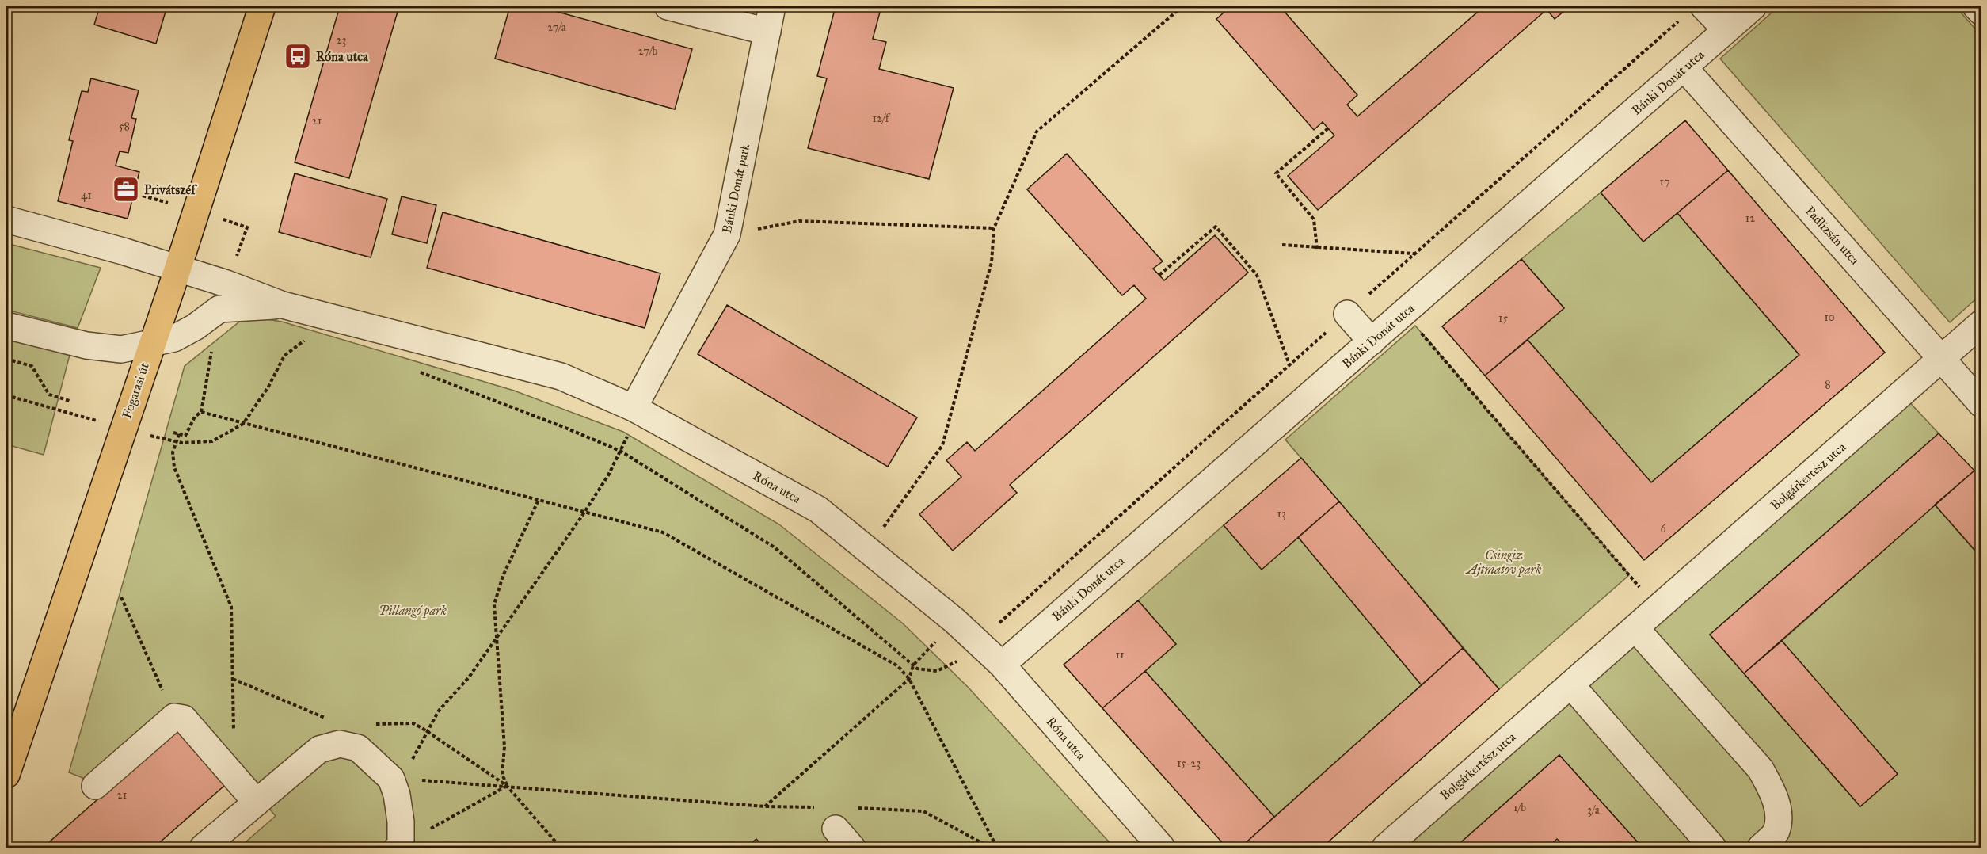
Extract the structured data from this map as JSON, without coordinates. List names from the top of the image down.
{
  "streets": {
    "main road": ["Fogarasi út"],
    "street": [
      "Bánki Donát utca",
      "Bánki Donát park",
      "Padlizsán utca",
      "Bolgárkertész utca",
      "Róna utca"
    ]
  },
  "crossings": [
    ["Bánki Donát utca", "Padlizsán utca"],
    ["Bánki Donát utca", "Róna utca"],
    ["Bánki Donát park", "Róna utca"],
    ["Padlizsán utca", "Bolgárkertész utca"],
    ["Fogarasi út", "Róna utca"]
  ],
  "parks": ["Csingiz Ajtmatov park", "Pillangó park"],
  "places": {
    "bus stop": ["Róna utca"],
    "office": ["Privátszéf"]
  },
  "house_numbers": [
    "27/a",
    "23",
    "27/b",
    "12/f",
    "21",
    "58",
    "17",
    "41",
    "12",
    "10",
    "15",
    "8",
    "13",
    "6",
    "11",
    "15-23",
    "21",
    "1/b",
    "3/a"
  ]
}
